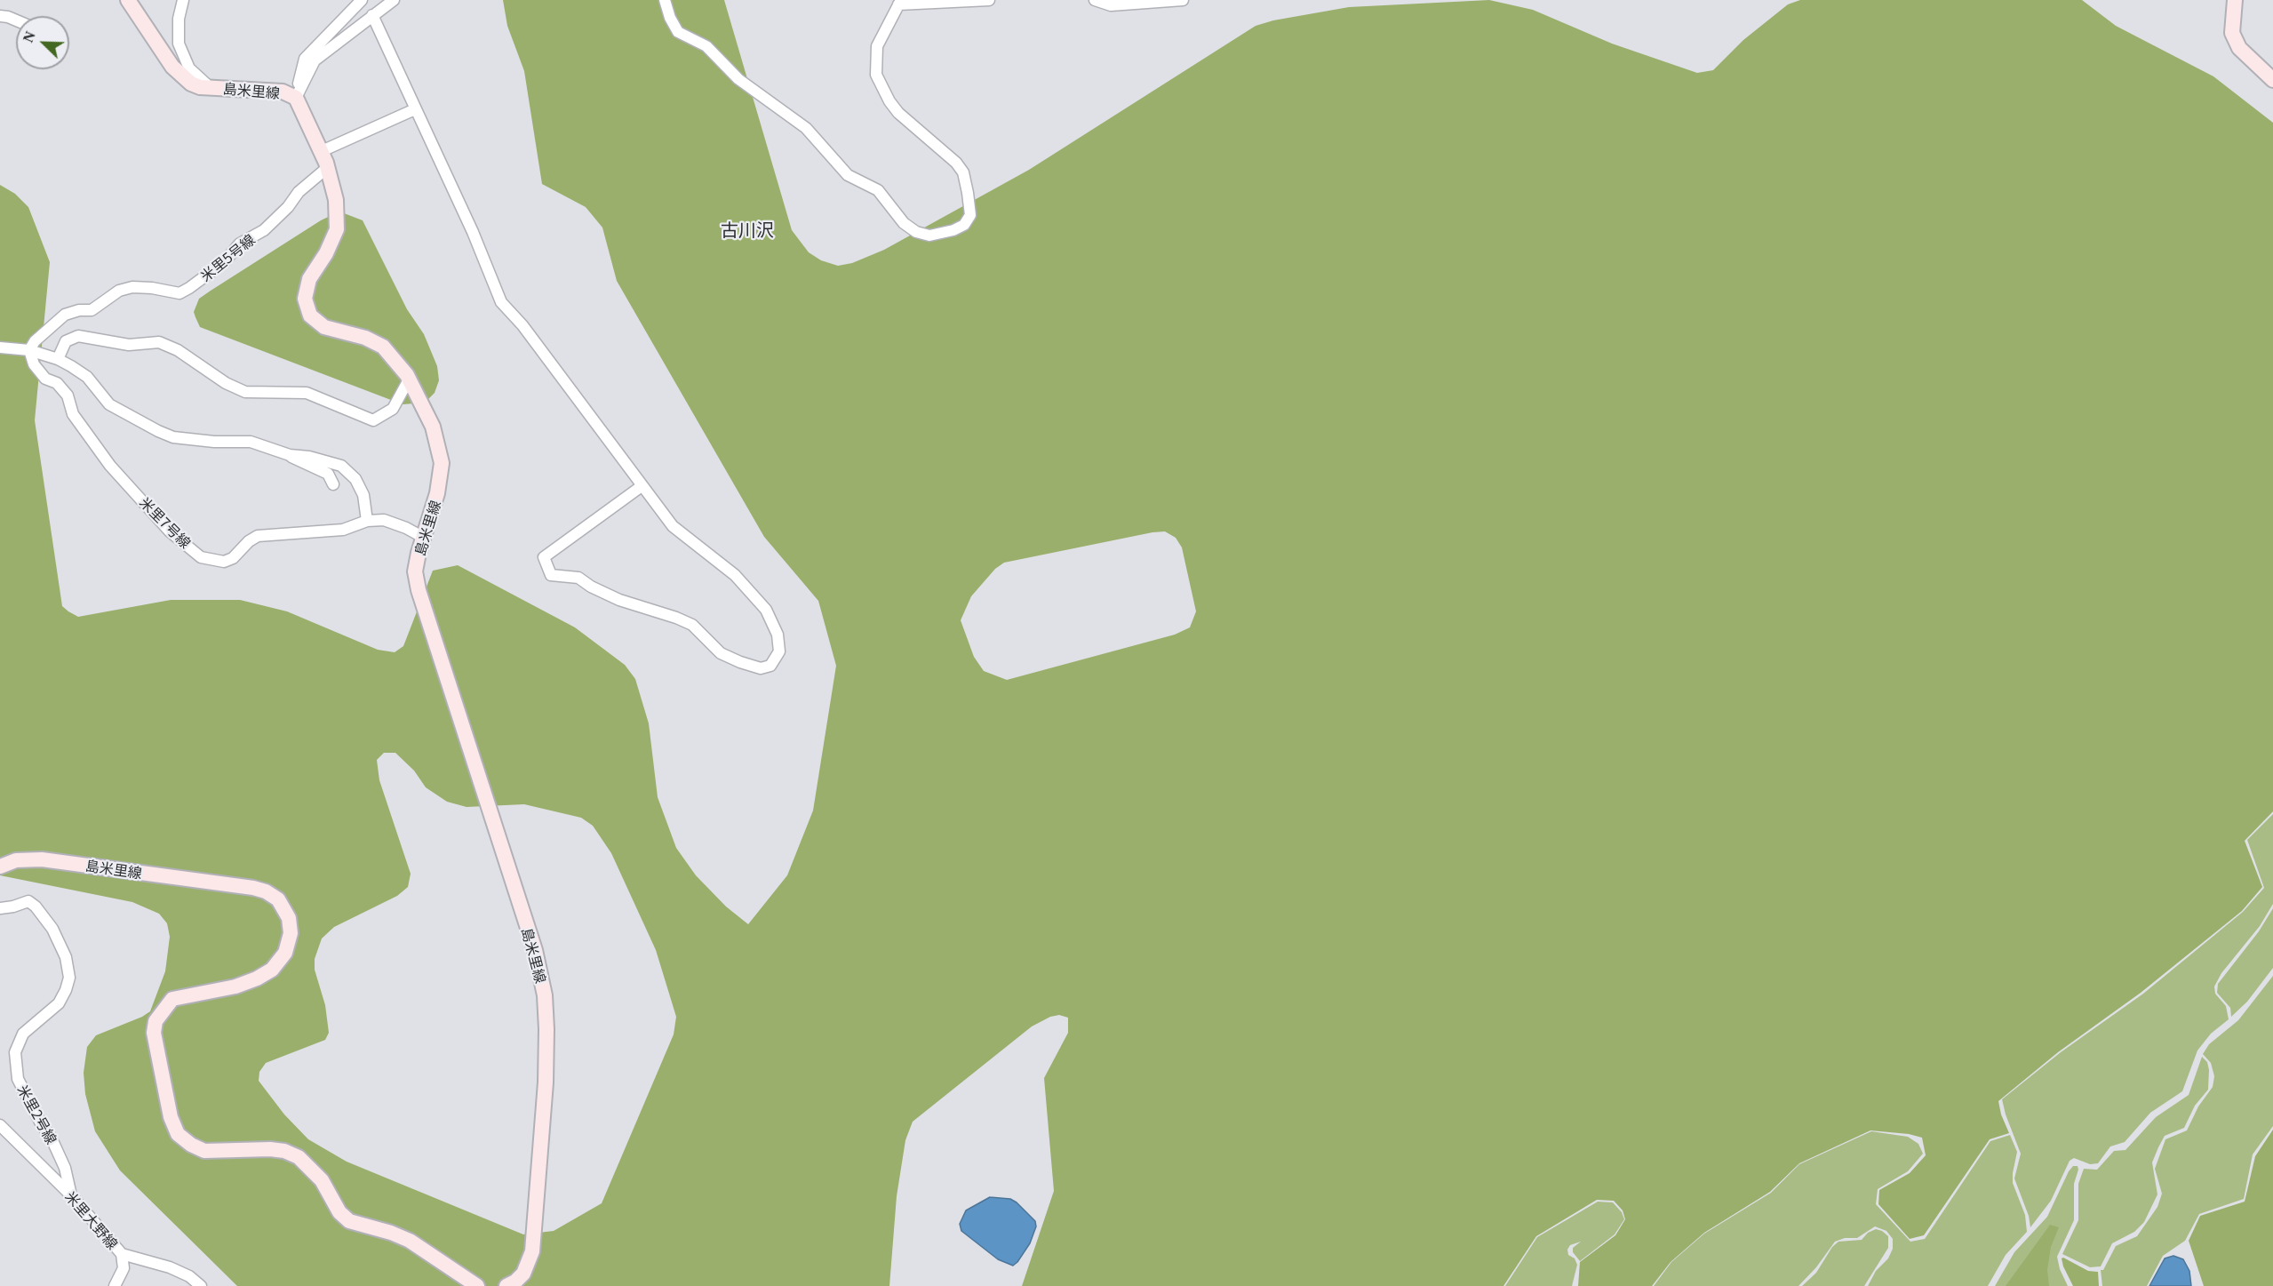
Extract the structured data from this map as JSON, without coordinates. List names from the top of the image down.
{
  "streets": {
    "street": [
      "島米里線",
      "米里5号線",
      "米里7号線",
      "米里2号線",
      "米里大野線"
    ]
  },
  "crossings": [
    ["島米里線", "米里5号線"],
    ["島米里線", "米里7号線"],
    ["米里5号線", "米里7号線"],
    ["米里2号線", "米里大野線"]
  ],
  "districts": ["古川沢"],
  "north": "top left"
}
